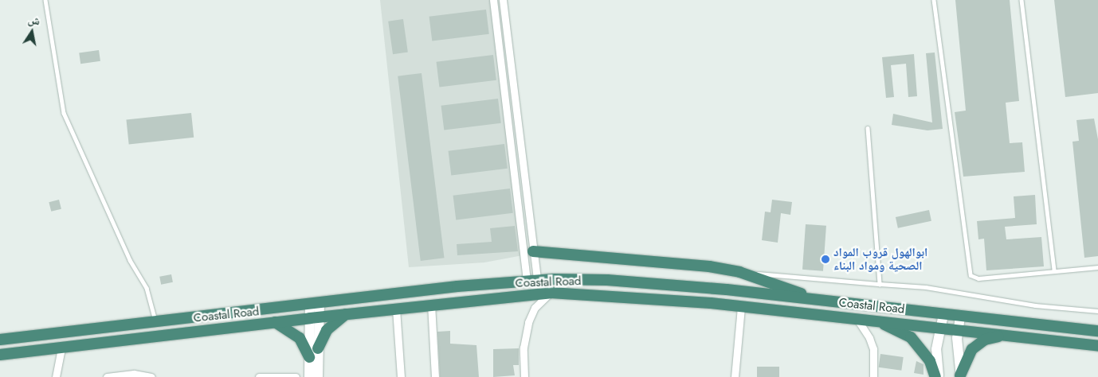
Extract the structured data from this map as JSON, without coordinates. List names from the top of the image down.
{
  "streets": {
    "highway": ["Coastal Road"]
  },
  "places": ["ابوالهول قروب المواد الصحية ومواد البناء"],
  "north": "top"
}
